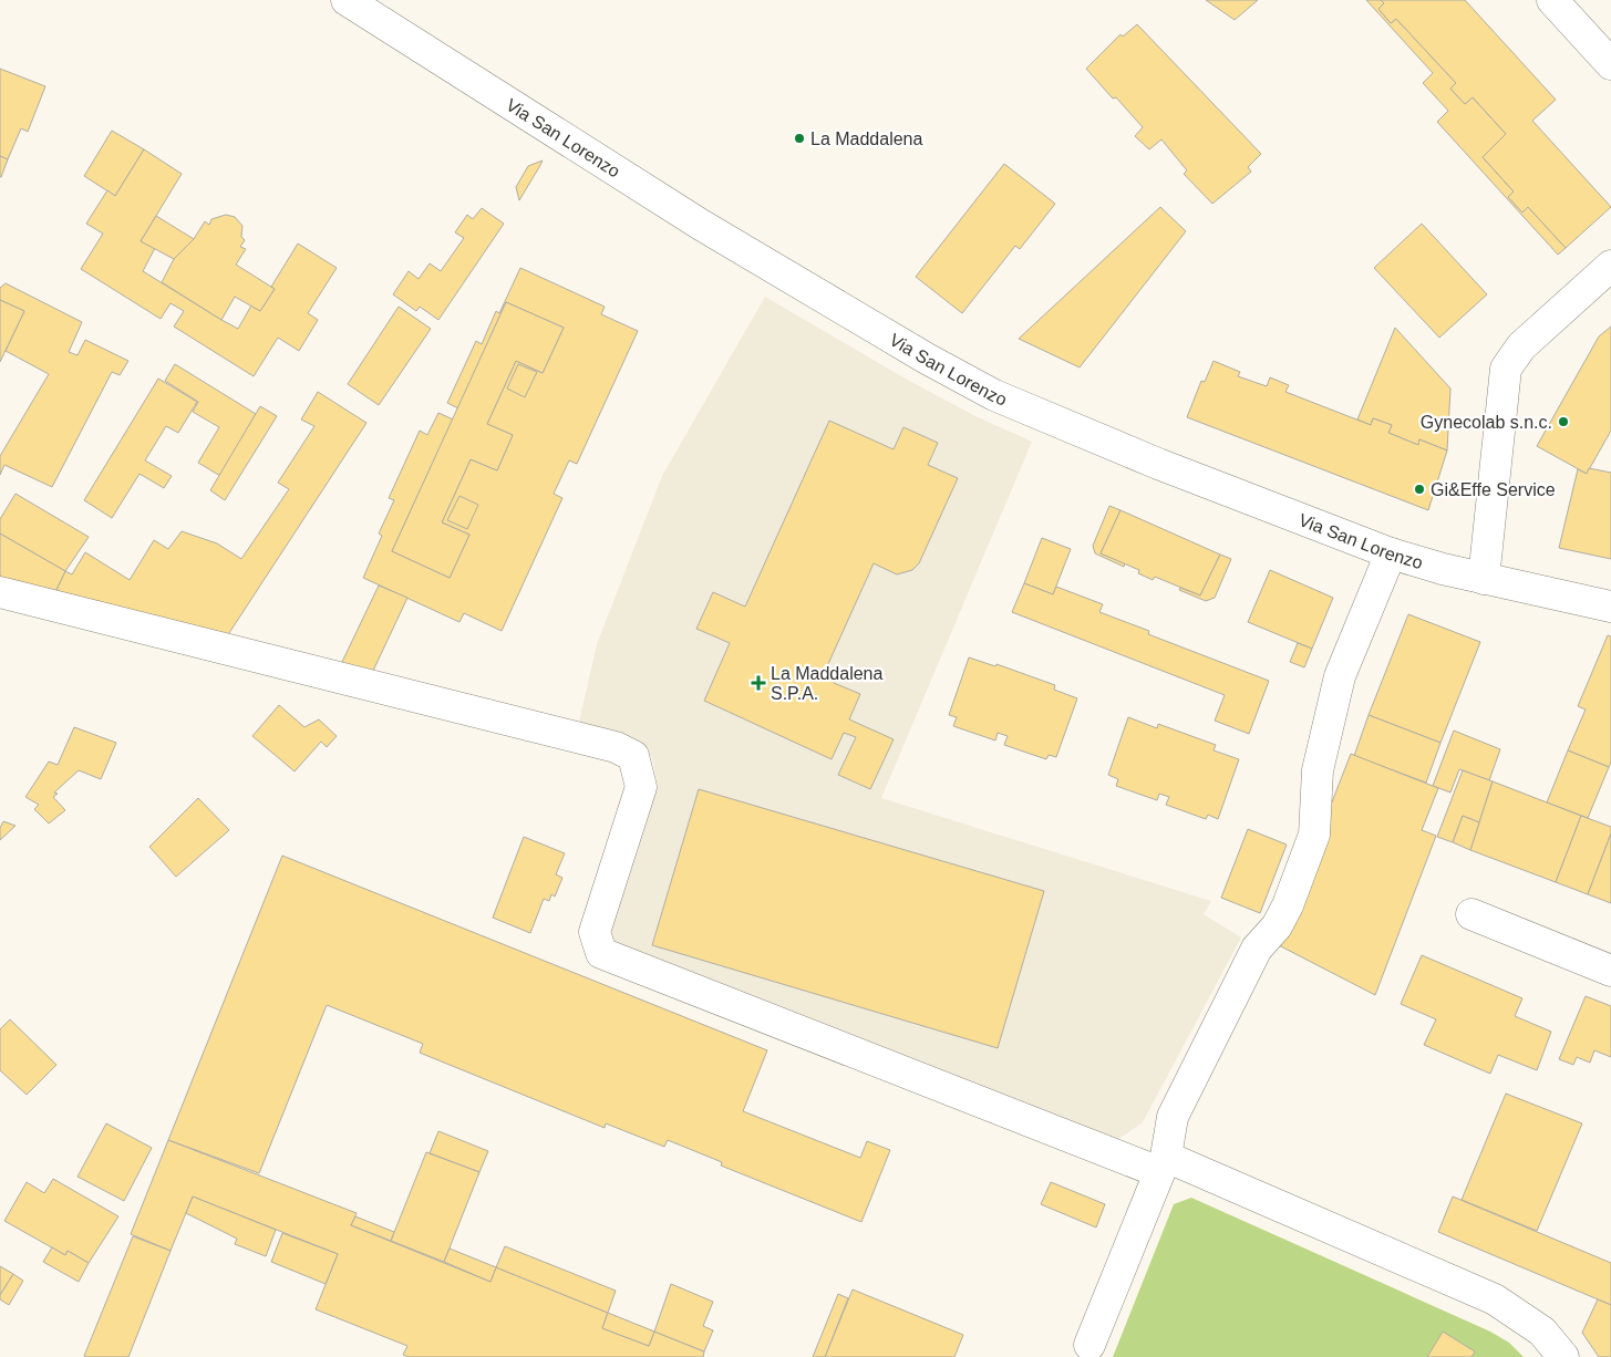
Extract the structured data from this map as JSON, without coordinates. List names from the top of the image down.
{
  "streets": {
    "street": ["Via San Lorenzo"]
  },
  "places": {
    "other": ["La Maddalena", "Gynecolab s.n.c.", "Gi&Effe Service"],
    "health": ["La Maddalena S.P.A."]
  }
}
